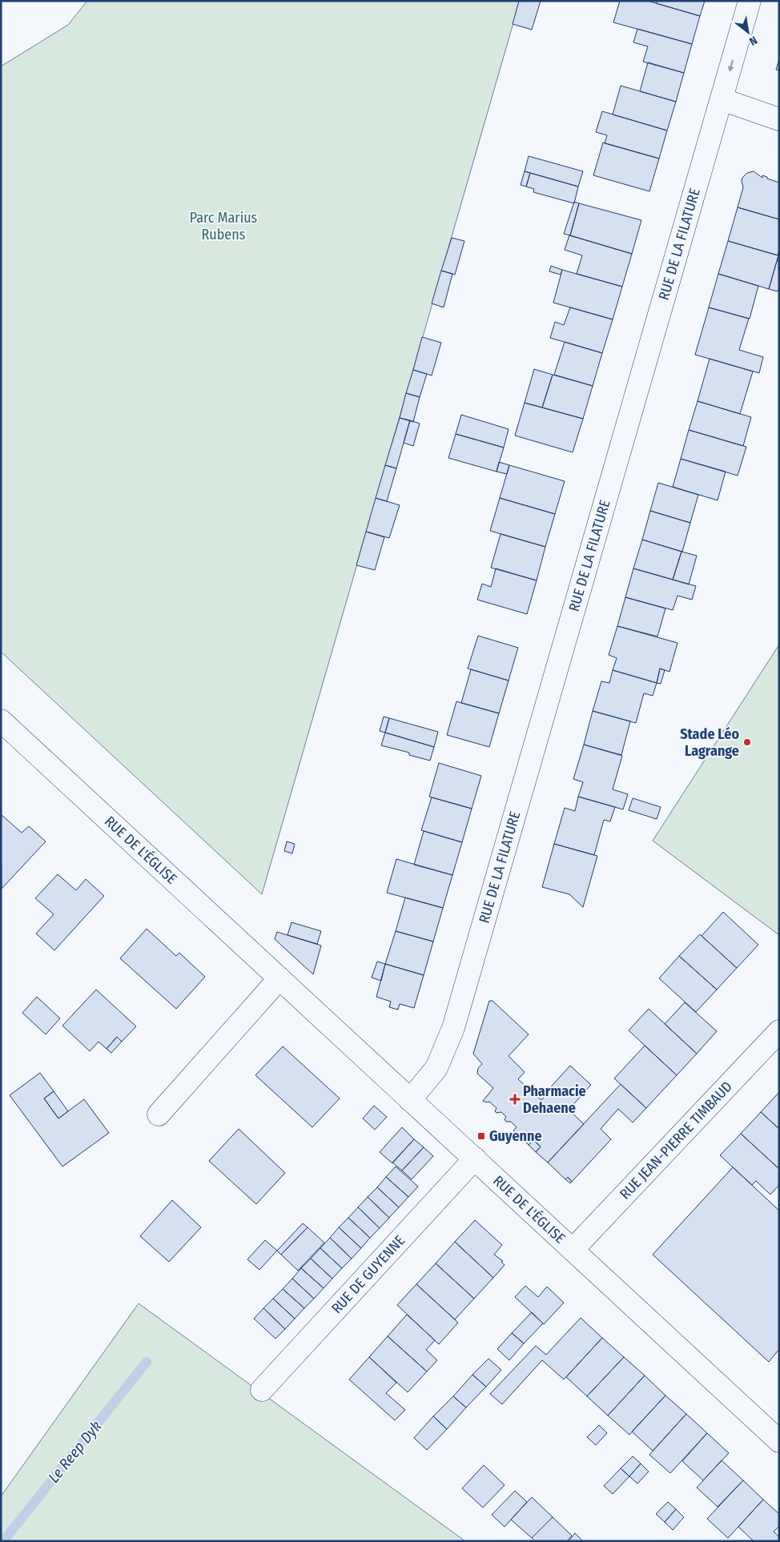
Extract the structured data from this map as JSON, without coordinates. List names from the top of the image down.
{
  "streets": {
    "street": [
      "RUE DE LA FILATURE",
      "RUE DE L'ÉGLISE",
      "RUE JEAN-PIERRE TIMBAUD",
      "RUE DE GUYENNE"
    ]
  },
  "crossings": [
    ["RUE DE LA FILATURE", "RUE DE L'ÉGLISE"],
    ["RUE DE L'ÉGLISE", "RUE JEAN-PIERRE TIMBAUD"],
    ["RUE DE L'ÉGLISE", "RUE DE GUYENNE"]
  ],
  "water": ["Le Reep Dyk"],
  "parks": ["Parc Marius Rubens"],
  "places": {
    "other": ["Stade Léo Lagrange"],
    "health": ["Pharmacie Dehaene"],
    "transit": ["Guyenne"]
  },
  "north": "bottom right"
}
